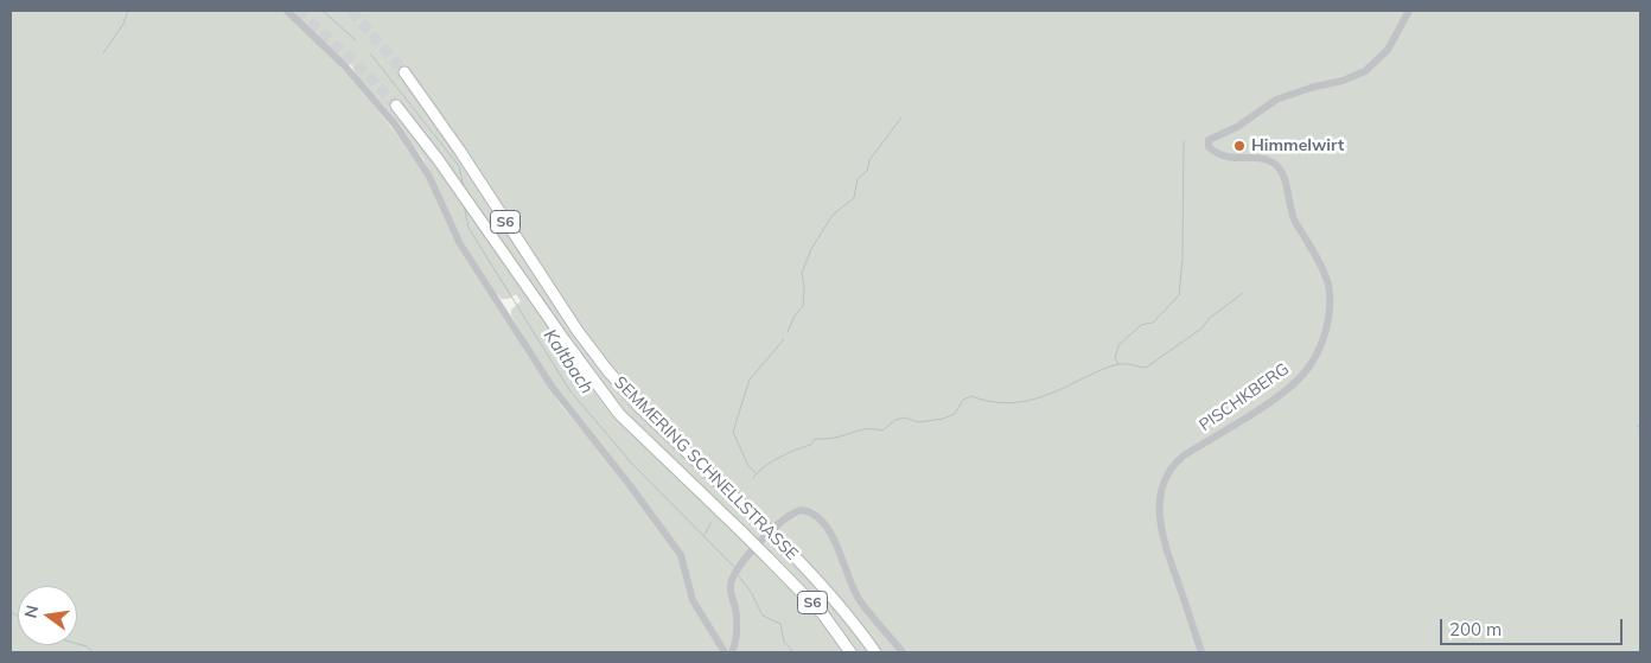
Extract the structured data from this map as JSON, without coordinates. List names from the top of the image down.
{
  "streets": {
    "highway": ["S6", "SEMMERING SCHNELLSTRASSE"],
    "street": ["PISCHKBERG"]
  },
  "water": ["Kaltbach"],
  "places": ["Himmelwirt"],
  "scale_bar": "200 m",
  "north": "left"
}
